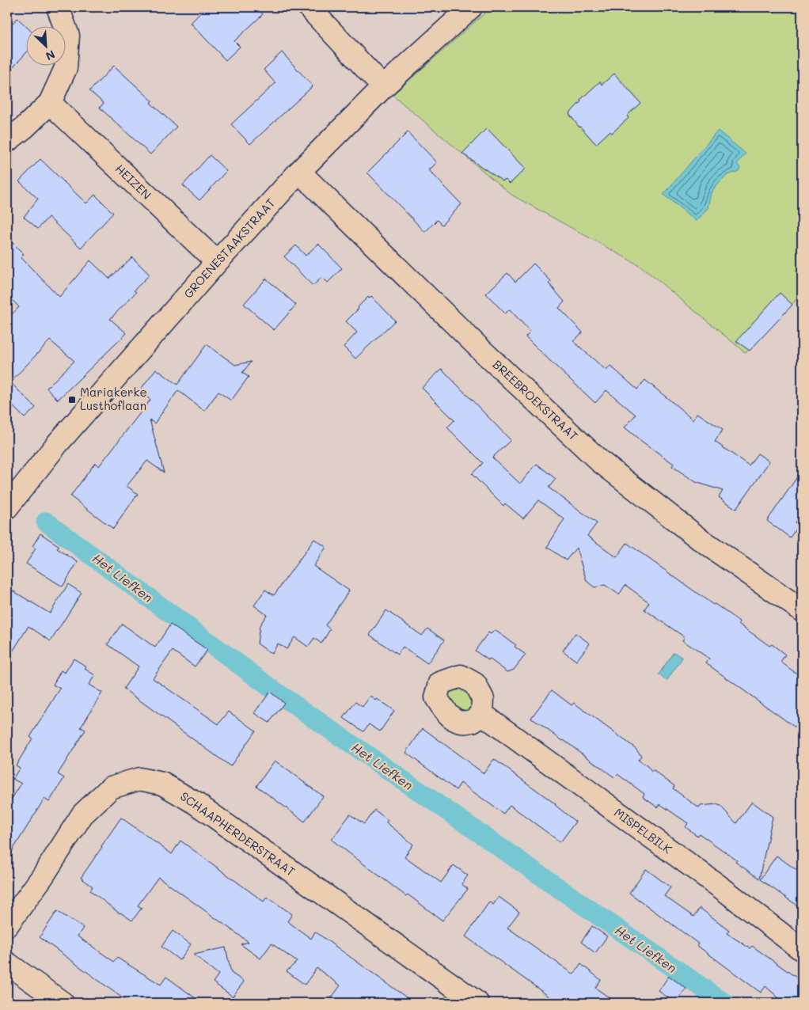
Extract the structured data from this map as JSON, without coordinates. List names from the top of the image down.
{
  "streets": {
    "street": [
      "HEIZEN",
      "GROENESTAAKSTRAAT",
      "BREEBROEKSTRAAT",
      "MISPELBILK",
      "SCHAAPHERDERSTRAAT"
    ]
  },
  "crossings": [
    ["HEIZEN", "GROENESTAAKSTRAAT"],
    ["GROENESTAAKSTRAAT", "BREEBROEKSTRAAT"]
  ],
  "water": ["Het Liefken"],
  "places": {
    "transit": ["Mariakerke Lusthoflaan"]
  },
  "north": "bottom right"
}
